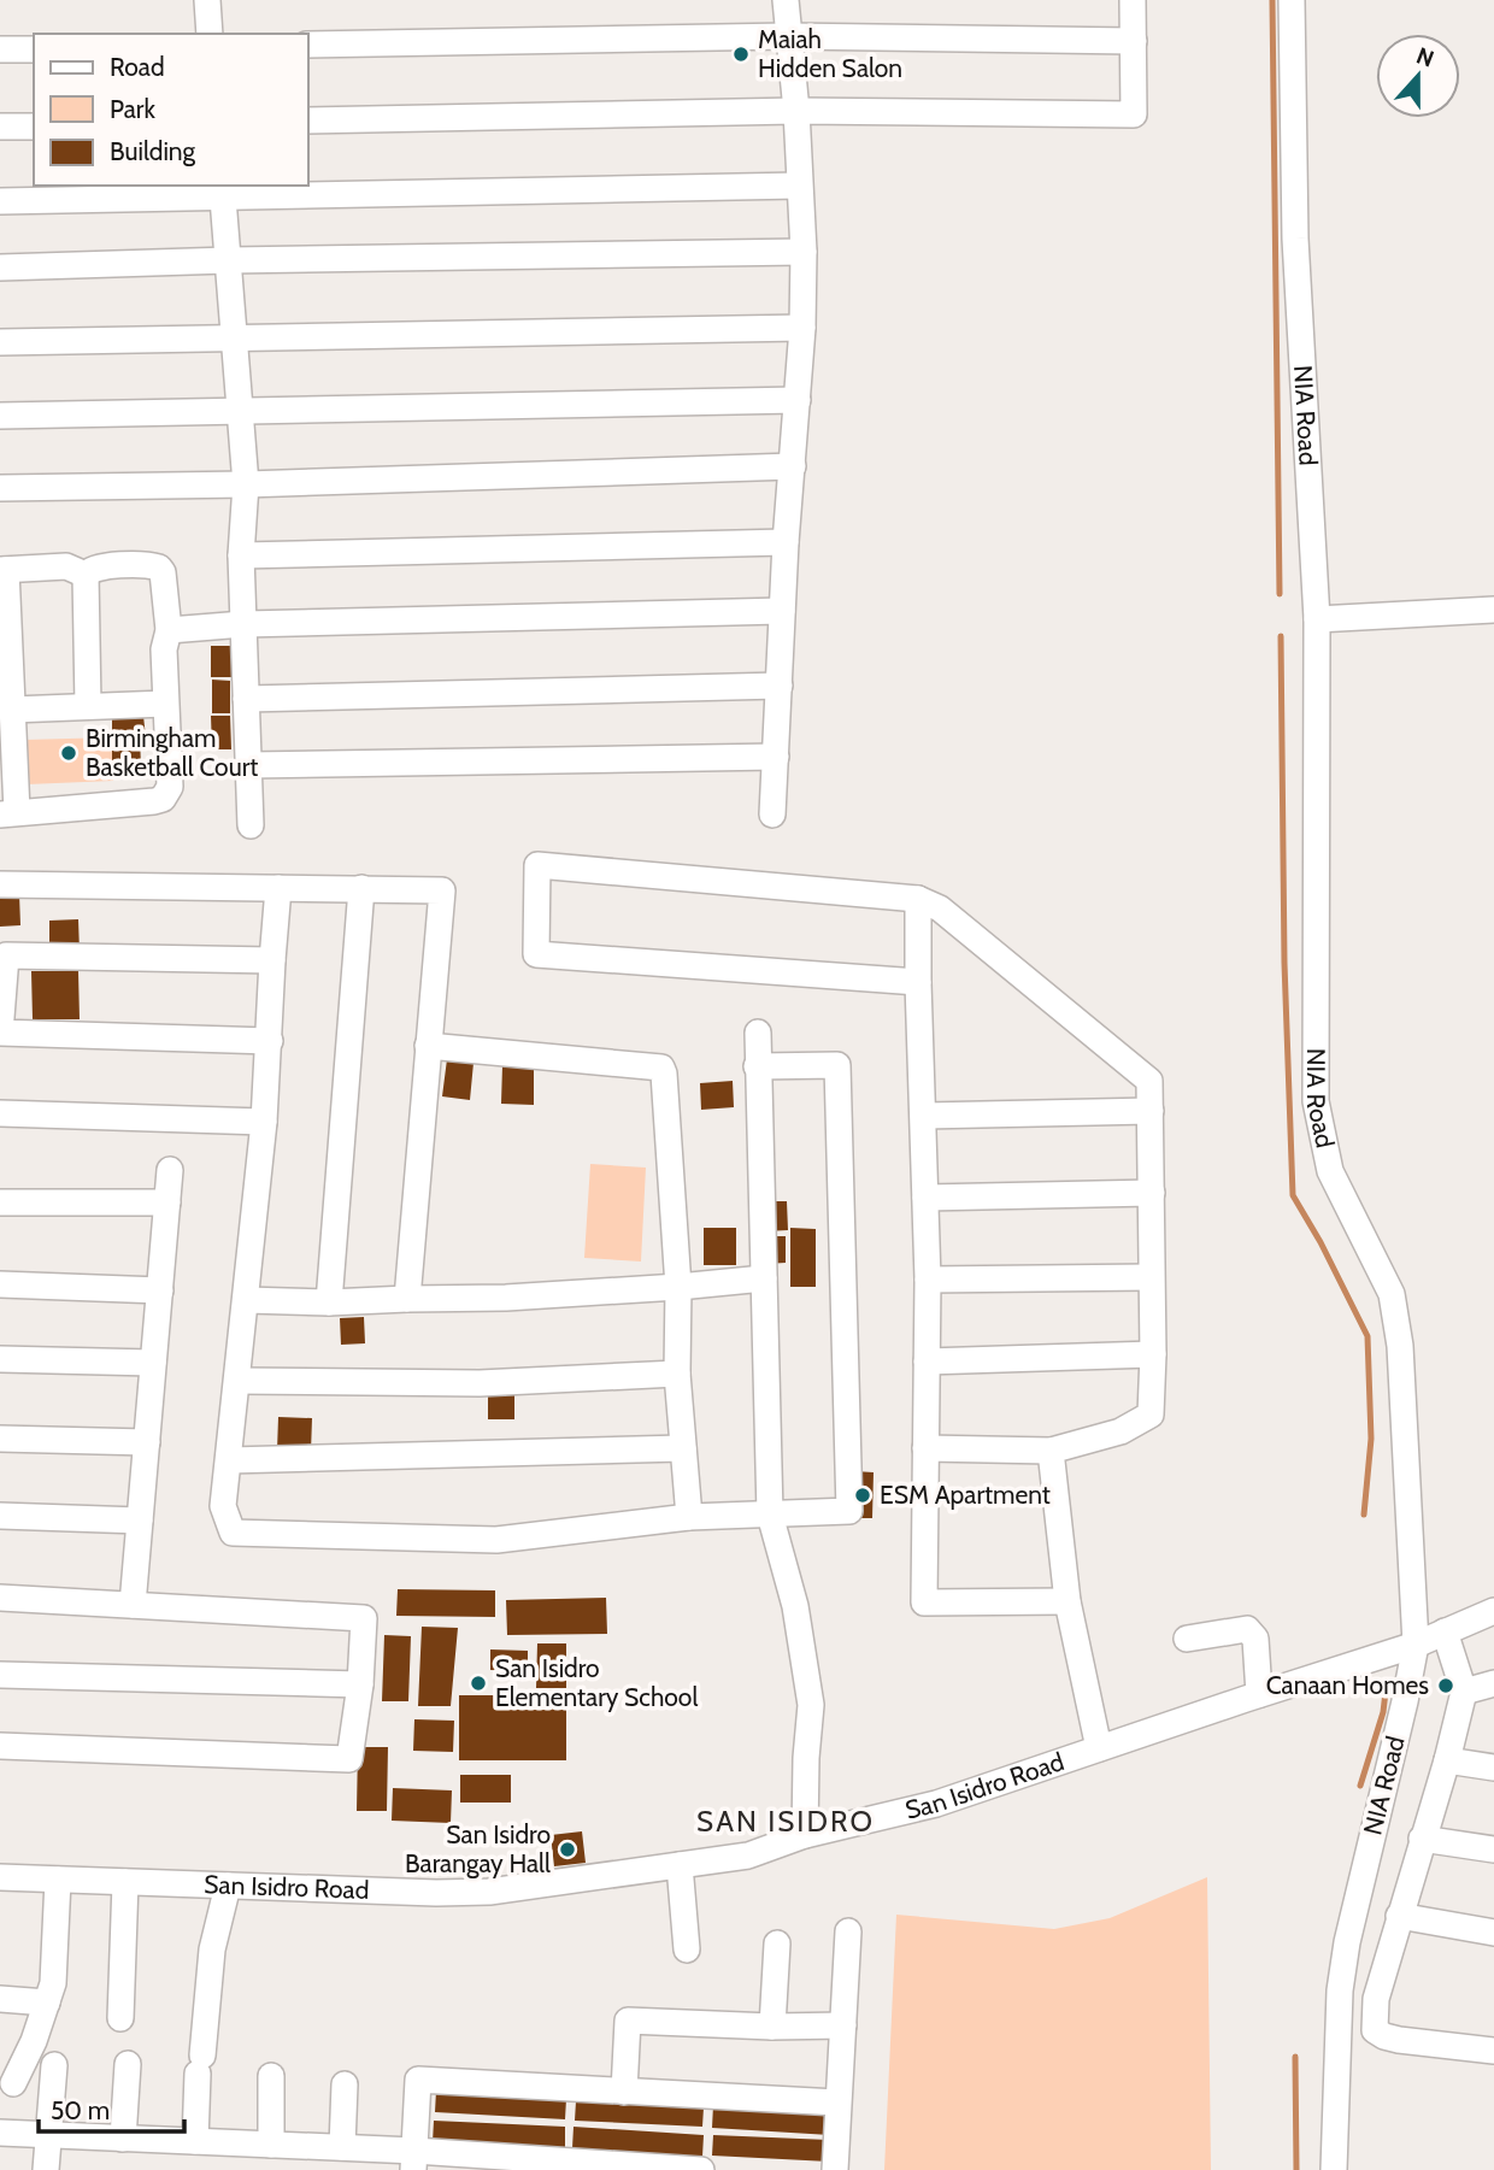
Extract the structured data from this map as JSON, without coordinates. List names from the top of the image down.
{
  "streets": {
    "street": ["NIA Road", "San Isidro Road"]
  },
  "crossings": [
    ["NIA Road", "San Isidro Road"]
  ],
  "districts": ["SAN ISIDRO"],
  "places": [
    "Maiah Hidden Salon",
    "Birmingham Basketball Court",
    "ESM Apartment",
    "San Isidro Elementary School",
    "Canaan Homes",
    "San Isidro Barangay Hall"
  ],
  "legend": ["Road", "Park", "Building"],
  "scale_bar": "50 m",
  "north": "top"
}
